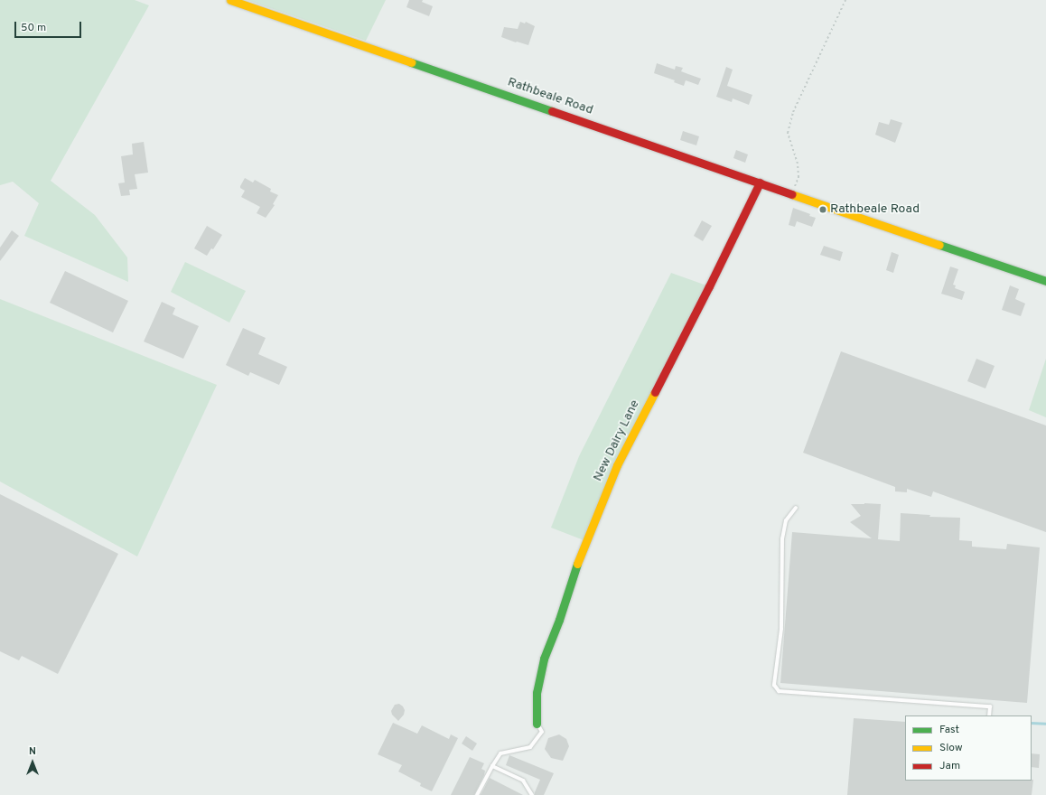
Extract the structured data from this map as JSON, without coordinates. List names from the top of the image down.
{
  "streets": {
    "main road": ["Rathbeale Road", "New Dairy Lane"]
  },
  "crossings": [
    ["Rathbeale Road", "New Dairy Lane"]
  ],
  "places": ["Rathbeale Road"],
  "legend": ["Fast", "Slow", "Jam"],
  "scale_bar": "50 m",
  "north": "top"
}
